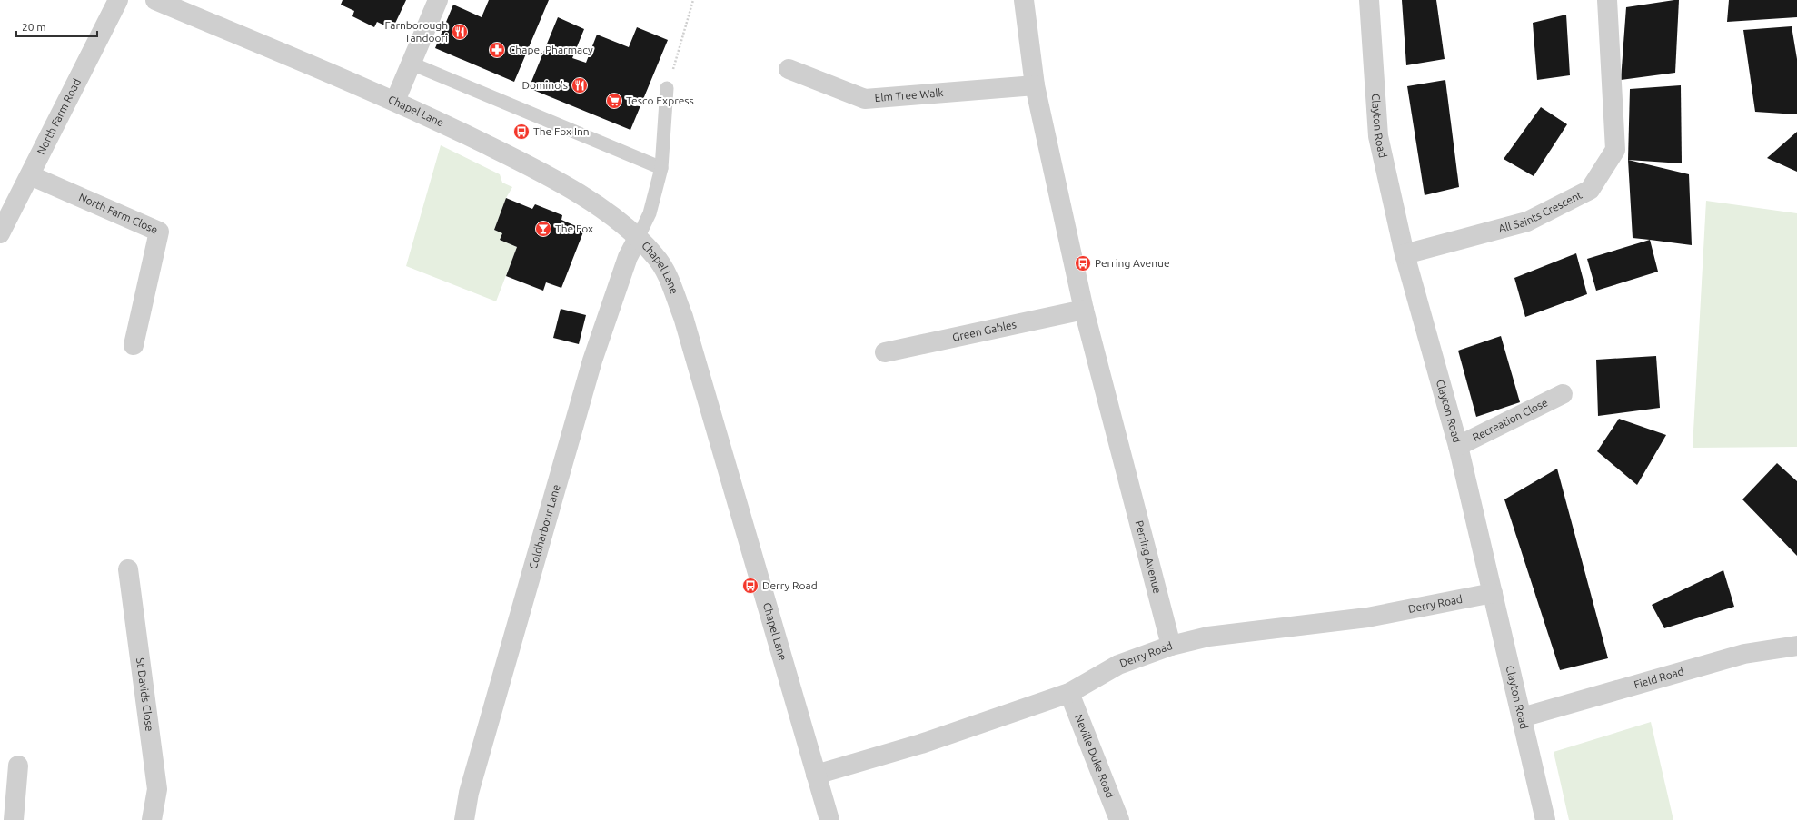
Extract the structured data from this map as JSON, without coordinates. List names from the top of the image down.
{
  "streets": {
    "street": [
      "Elm Tree Walk",
      "Chapel Lane",
      "North Farm Road",
      "Clayton Road",
      "All Saints Crescent",
      "North Farm Close",
      "Green Gables",
      "Recreation Close",
      "Coldharbour Lane",
      "Perring Avenue",
      "Derry Road",
      "Field Road",
      "St Davids Close",
      "Neville Duke Road"
    ]
  },
  "crossings": [
    ["Elm Tree Walk", "Perring Avenue"],
    ["Chapel Lane", "Coldharbour Lane"],
    ["Chapel Lane", "Derry Road"],
    ["North Farm Road", "North Farm Close"],
    ["Clayton Road", "All Saints Crescent"],
    ["Clayton Road", "Recreation Close"],
    ["Clayton Road", "Derry Road"],
    ["Clayton Road", "Field Road"],
    ["Green Gables", "Perring Avenue"],
    ["Perring Avenue", "Derry Road"],
    ["Derry Road", "Neville Duke Road"]
  ],
  "places": {
    "restaurant": ["Farnborough Tandoori", "Domino's"],
    "pharmacy": ["Chapel Pharmacy"],
    "supermarket": ["Tesco Express"],
    "bus stop": ["The Fox Inn", "Perring Avenue", "Derry Road"],
    "bar": ["The Fox"]
  },
  "scale_bar": "20 m"
}
